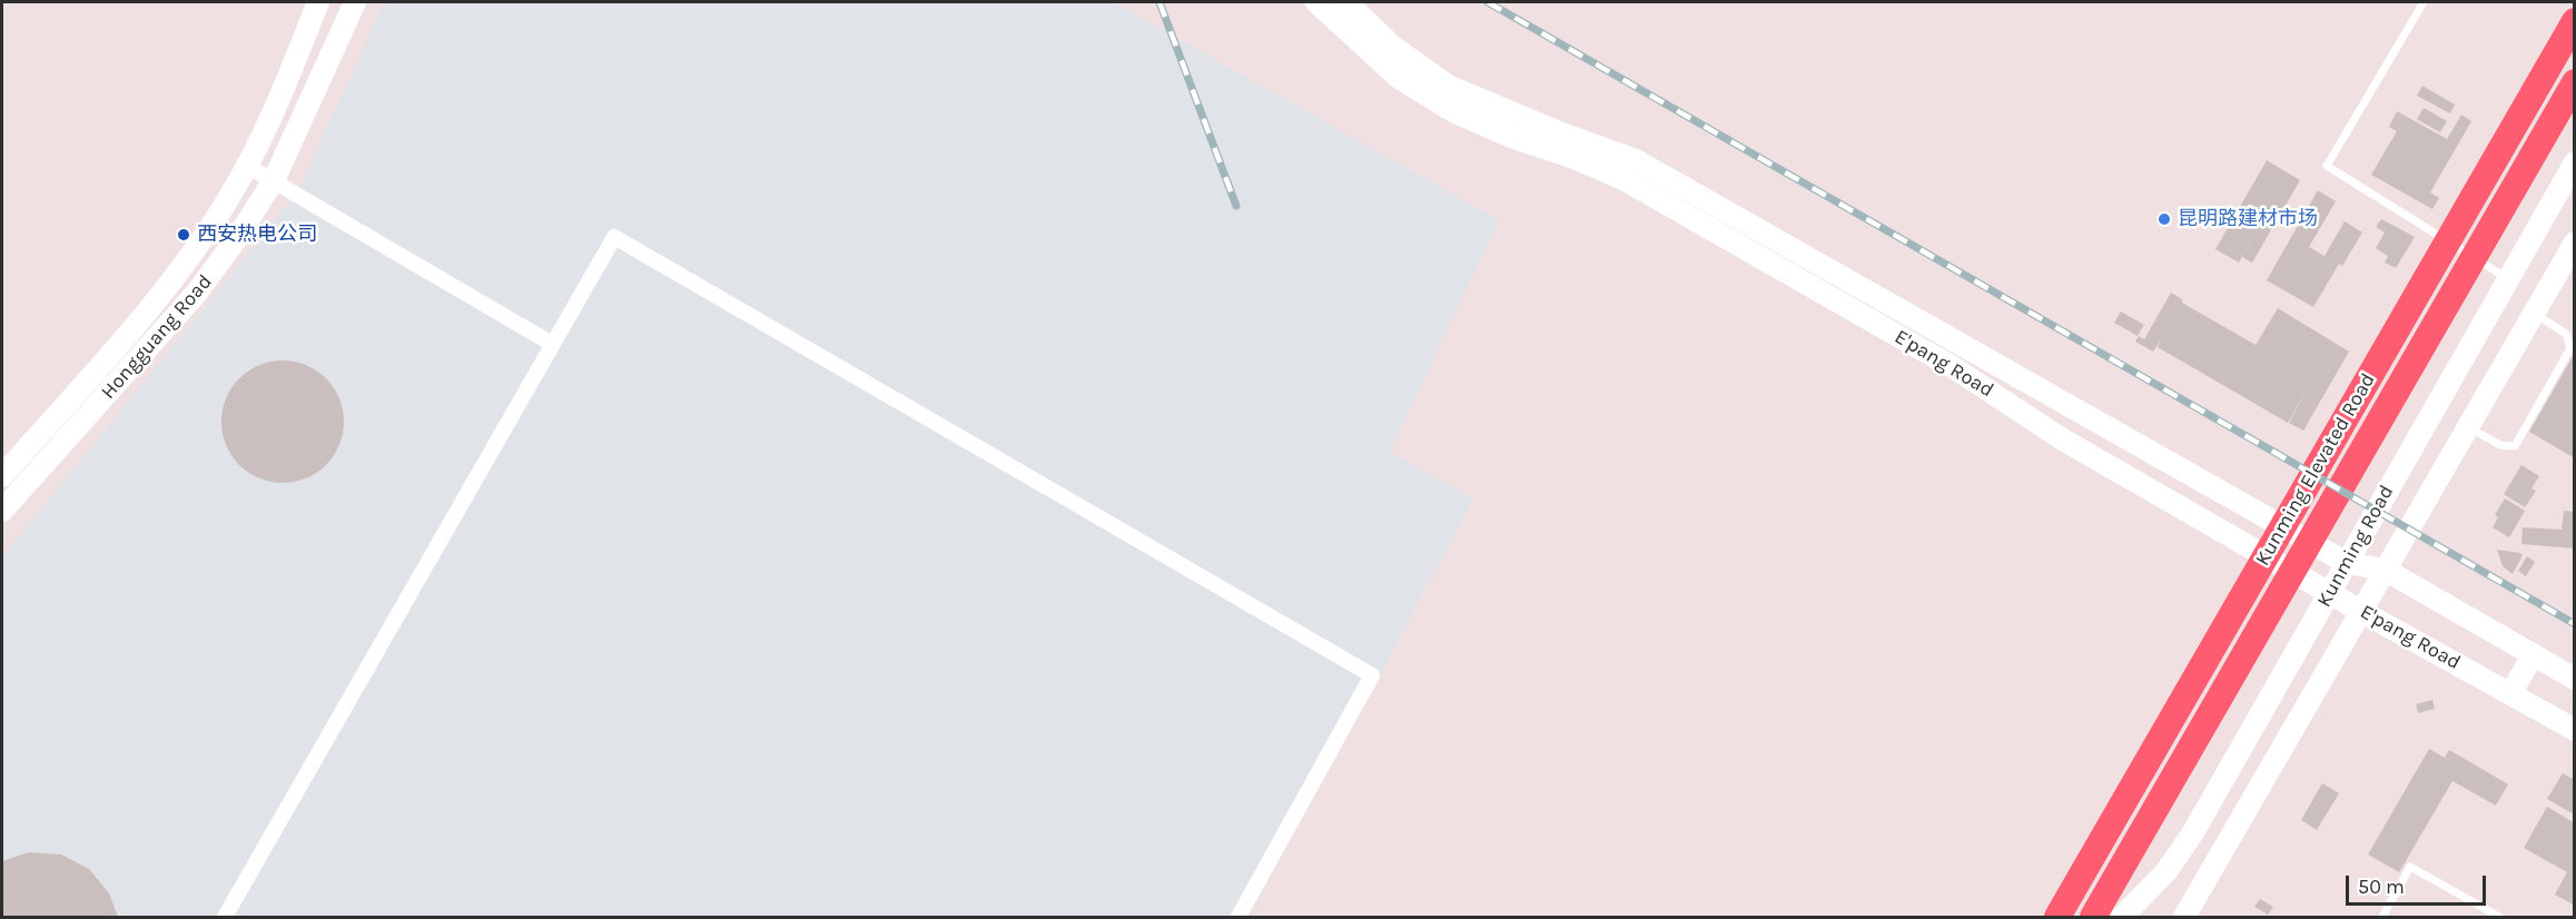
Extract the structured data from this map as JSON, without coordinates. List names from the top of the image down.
{
  "streets": {
    "highway": ["Kunming Elevated Road"],
    "main road": ["Hongguang Road", "E'pang Road", "Kunming Road"]
  },
  "crossings": [
    ["E'pang Road", "Kunming Road"]
  ],
  "places": ["昆明路建材市场", "西安热电公司"],
  "scale_bar": "50 m"
}
